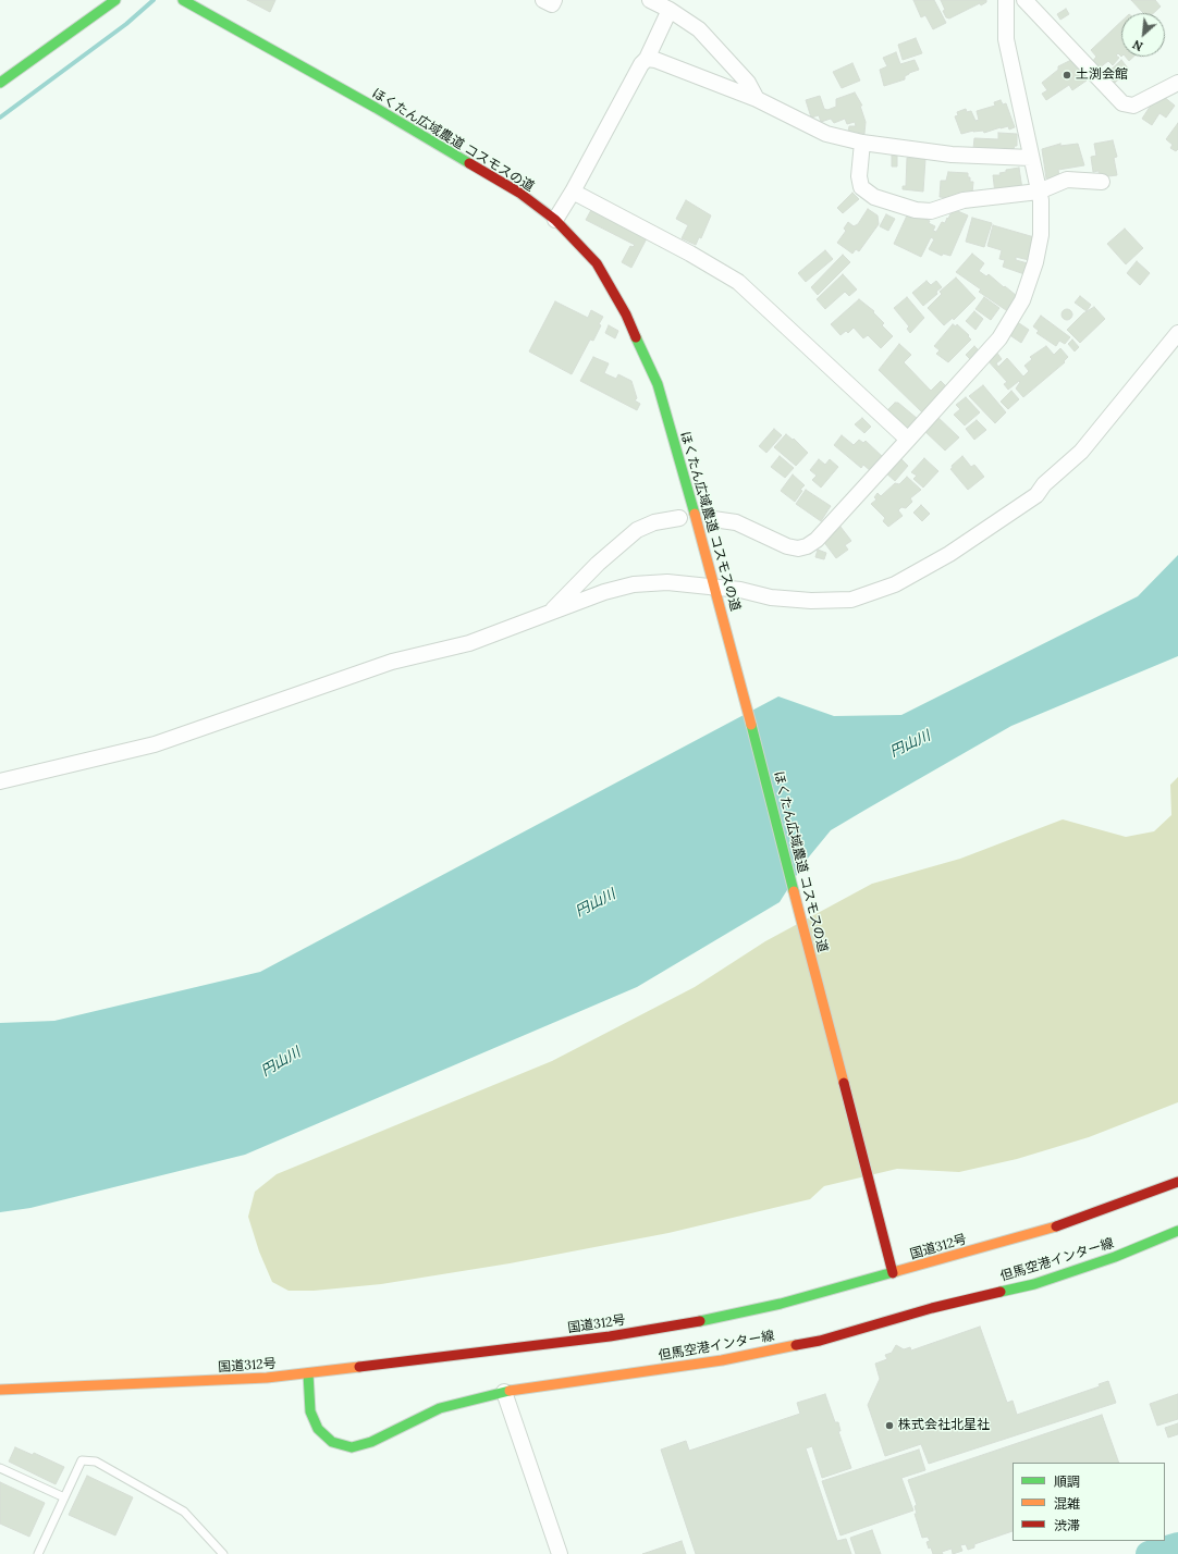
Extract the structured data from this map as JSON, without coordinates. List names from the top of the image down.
{
  "streets": {
    "main road": ["ほくたん広域農道 コスモスの道", "国道312号", "但馬空港インター線"]
  },
  "crossings": [
    ["ほくたん広域農道 コスモスの道", "国道312号"],
    ["国道312号", "但馬空港インター線"]
  ],
  "water": ["円山川"],
  "places": ["土渕会館", "株式会社北星社"],
  "legend": ["順調", "混雑", "渋滞"],
  "north": "bottom left"
}
